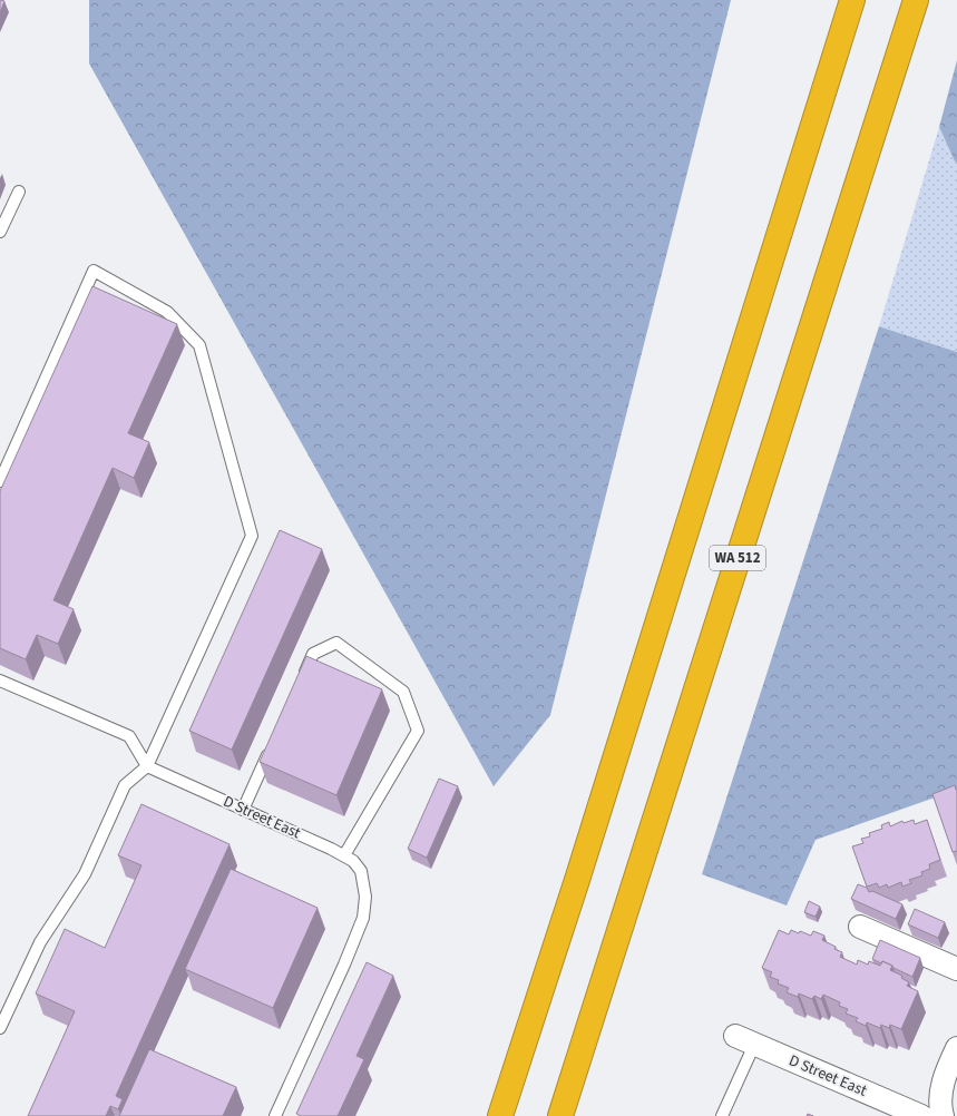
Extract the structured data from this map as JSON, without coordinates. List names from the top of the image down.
{
  "streets": {
    "highway": ["WA 512"],
    "street": ["D Street East"]
  }
}
